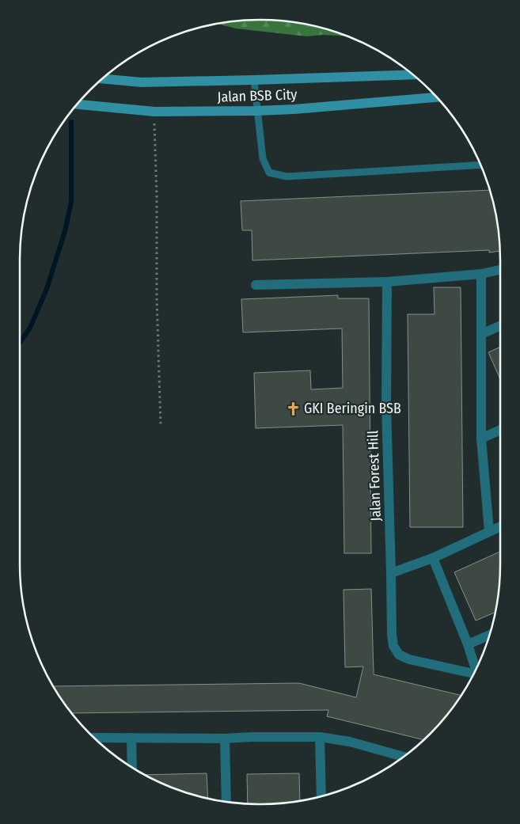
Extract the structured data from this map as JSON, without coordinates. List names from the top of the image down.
{
  "streets": {
    "street": ["Jalan BSB City", "Jalan Forest Hill"]
  },
  "places": {
    "church": ["GKI Beringin BSB"]
  }
}
